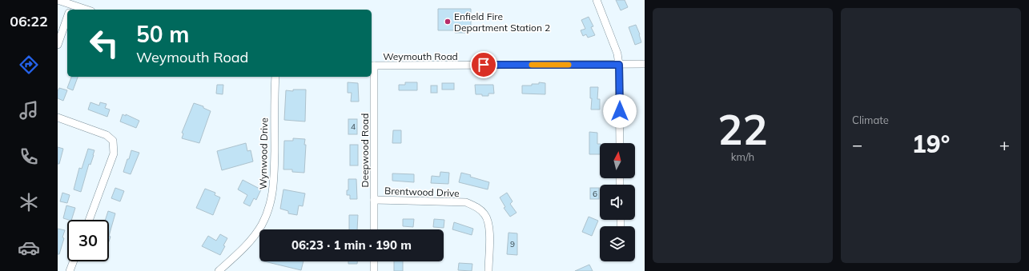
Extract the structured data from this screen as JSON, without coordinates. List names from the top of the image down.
{
  "streets": {
    "street": [
      "Weymouth Road",
      "Deepwood Road",
      "Wynwood Drive",
      "Brentwood Drive"
    ]
  },
  "crossings": [
    ["Weymouth Road", "Deepwood Road"],
    ["Deepwood Road", "Brentwood Drive"]
  ],
  "places": ["Enfield Fire Department Station 2"],
  "house_numbers": ["4", "6", "9"],
  "north": "top",
  "page": {
    "tabs": "06:22",
    "tile": [
      ["22", "km/h"],
      "Climate"
    ],
    "turn": ["50 m", "Weymouth Road"],
    "heat": ["−", "19°", "+"],
    "limit": "30",
    "trip": "06:23 · 1 min · 190 m"
  }
}
